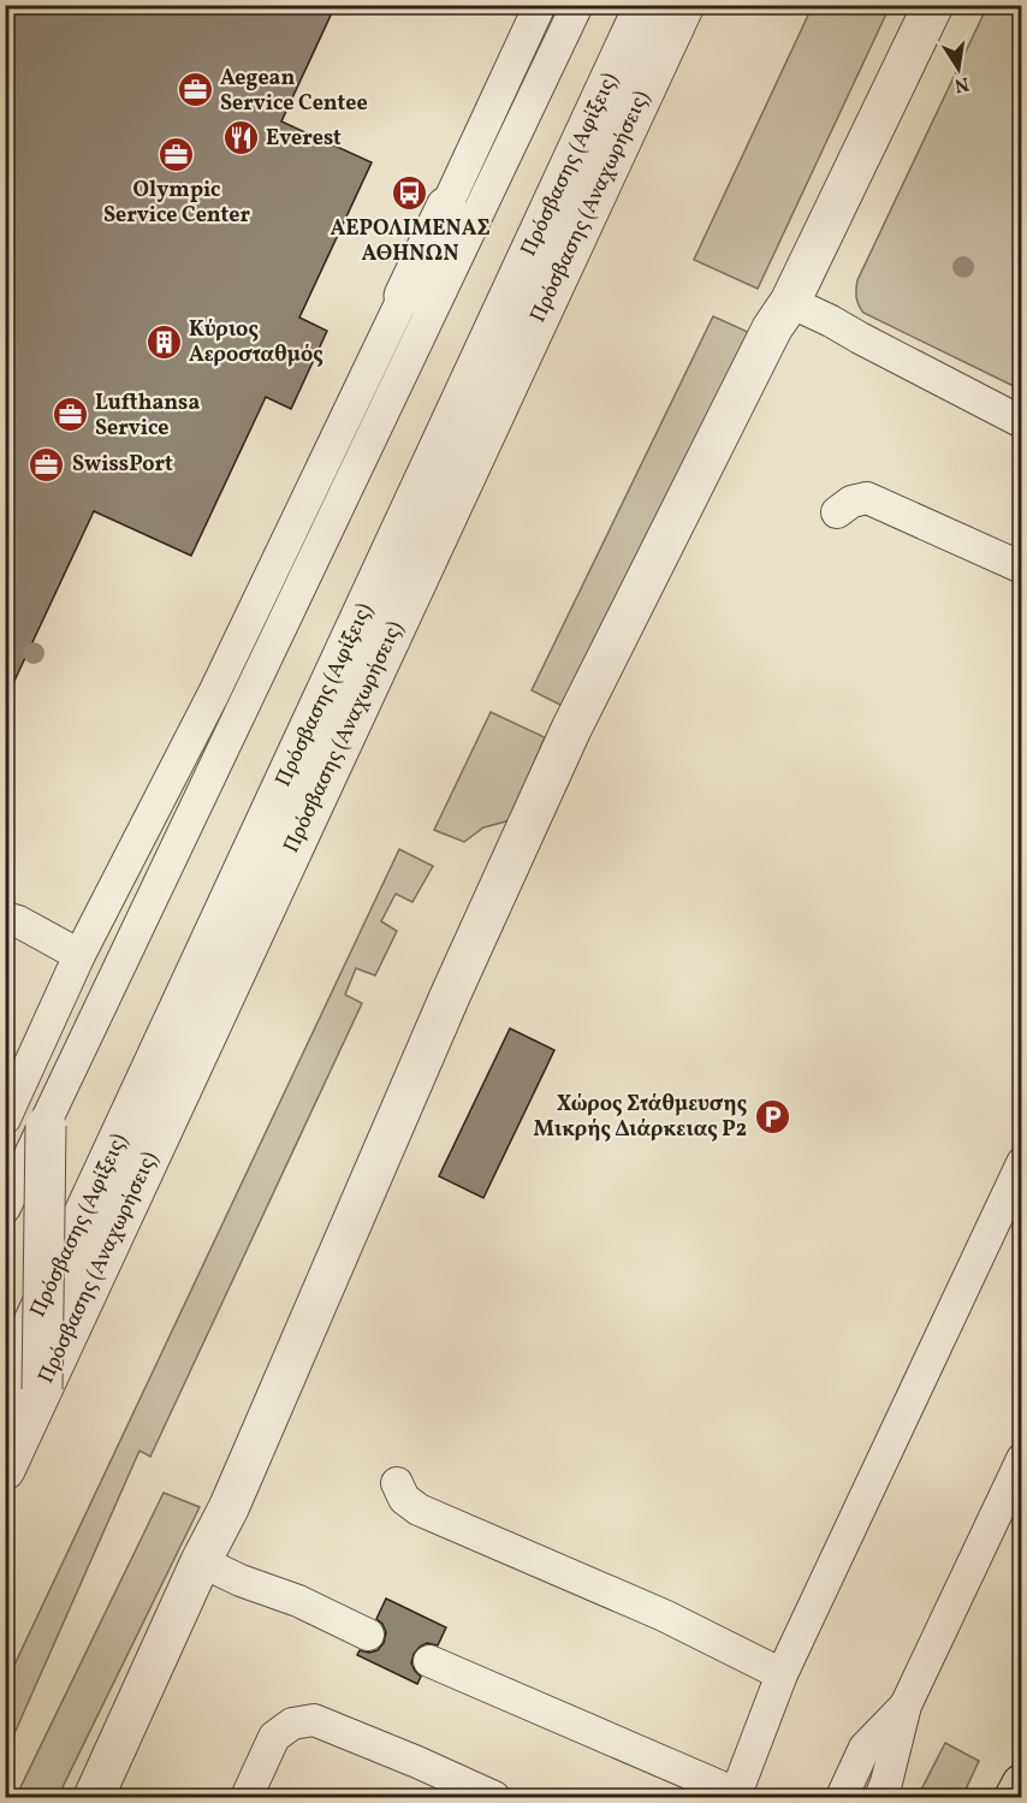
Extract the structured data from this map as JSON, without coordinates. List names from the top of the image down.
{
  "streets": {
    "street": ["Πρόσβασης (Αφίξεις)", "Πρόσβασης (Αναχωρήσεις)"]
  },
  "crossings": [
    ["Πρόσβασης (Αφίξεις)", "Πρόσβασης (Αναχωρήσεις)"]
  ],
  "places": {
    "office": [
      "Aegean Service Centee",
      "Olympic Service Center",
      "Lufthansa Service",
      "SwissPort"
    ],
    "restaurant": ["Everest"],
    "bus stop": ["ΑΕΡΟΛΙΜΕΝΑΣ ΑΘΗΝΩΝ"],
    "building": ["Κύριος Αεροσταθμός"],
    "parking": ["Χώρος Στάθμευσης Μικρής Διάρκειας P2"]
  },
  "north": "bottom"
}
